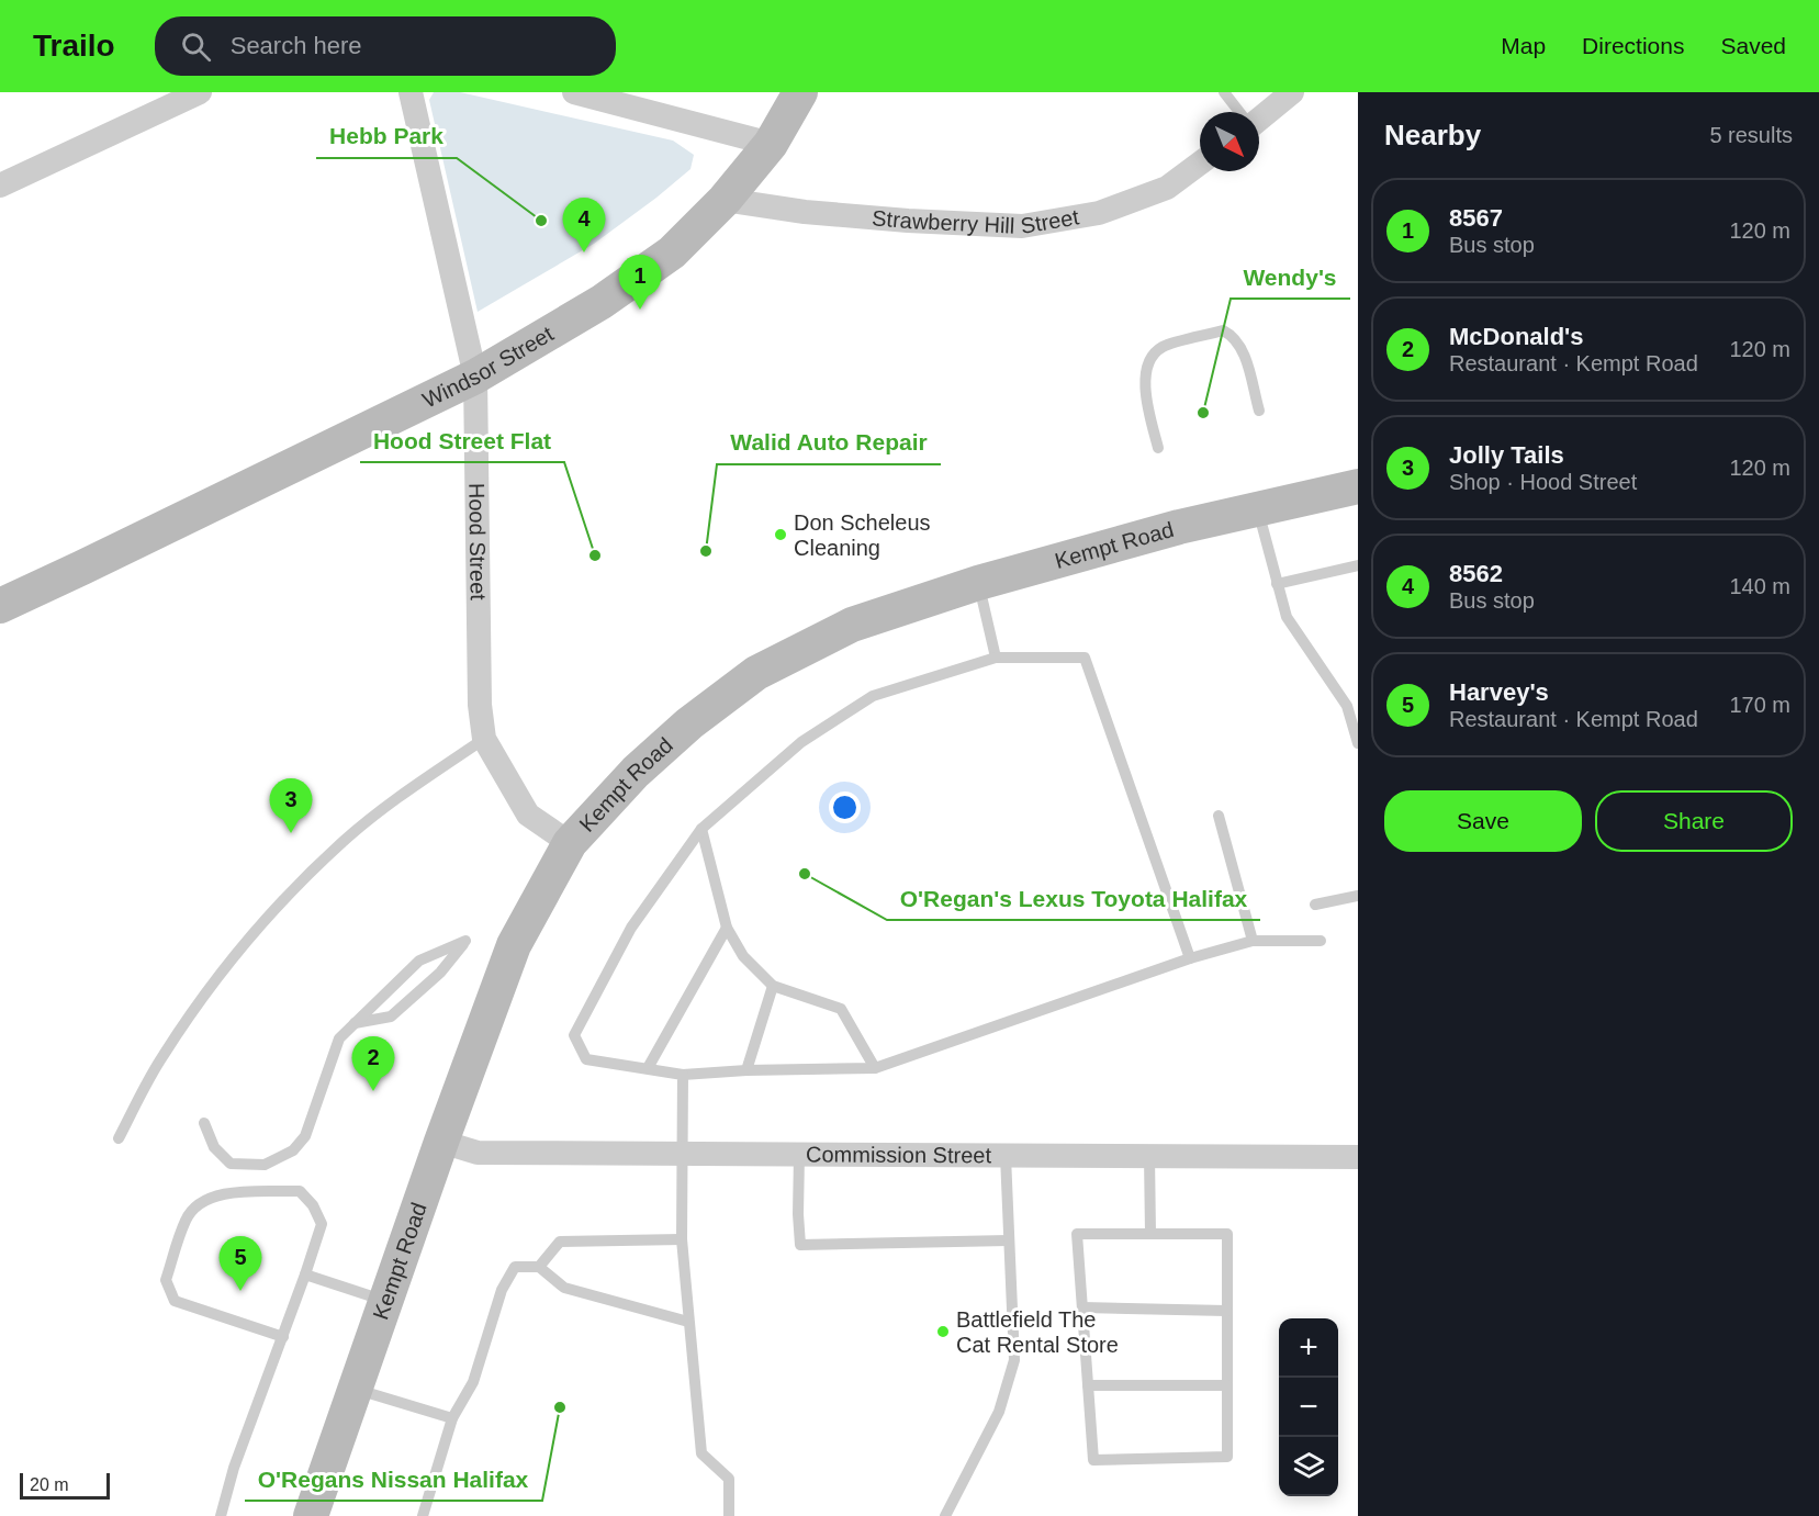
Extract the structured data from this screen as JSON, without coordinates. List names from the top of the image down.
{
  "streets": {
    "street": [
      "Strawberry Hill Street",
      "Windsor Street",
      "Hood Street",
      "Kempt Road",
      "Commission Street"
    ]
  },
  "crossings": [
    ["Strawberry Hill Street", "Windsor Street"],
    ["Windsor Street", "Hood Street"],
    ["Hood Street", "Kempt Road"],
    ["Kempt Road", "Commission Street"]
  ],
  "places": [
    "Hebb Park",
    "Wendy's",
    "Don Scheleus Cleaning",
    "Walid Auto Repair",
    "Hood Street Flat",
    "O'Regan's Lexus Toyota Halifax",
    "Battlefield The Cat Rental Store",
    "O'Regans Nissan Halifax"
  ],
  "scale_bar": "20 m",
  "north": "bottom right",
  "page": {
    "header": "Trailo",
    "search": "Search here",
    "nav": ["Map", "Directions", "Saved"],
    "heading": ["Nearby", "5 results"],
    "list": [
      {
        "mark": "1",
        "name": "8567",
        "note": "Bus stop",
        "value": "120 m"
      },
      {
        "mark": "2",
        "name": "McDonald's",
        "note": "Restaurant · Kempt Road",
        "value": "120 m"
      },
      {
        "mark": "3",
        "name": "Jolly Tails",
        "note": "Shop · Hood Street",
        "value": "120 m"
      },
      {
        "mark": "4",
        "name": "8562",
        "note": "Bus stop",
        "value": "140 m"
      },
      {
        "mark": "5",
        "name": "Harvey's",
        "note": "Restaurant · Kempt Road",
        "value": "170 m"
      }
    ],
    "pins": [
      "4",
      "1",
      "3",
      "2",
      "5"
    ],
    "buttons": ["Save", "Share"],
    "map_buttons": ["+", "−"],
    "scale": "20 m"
  }
}
